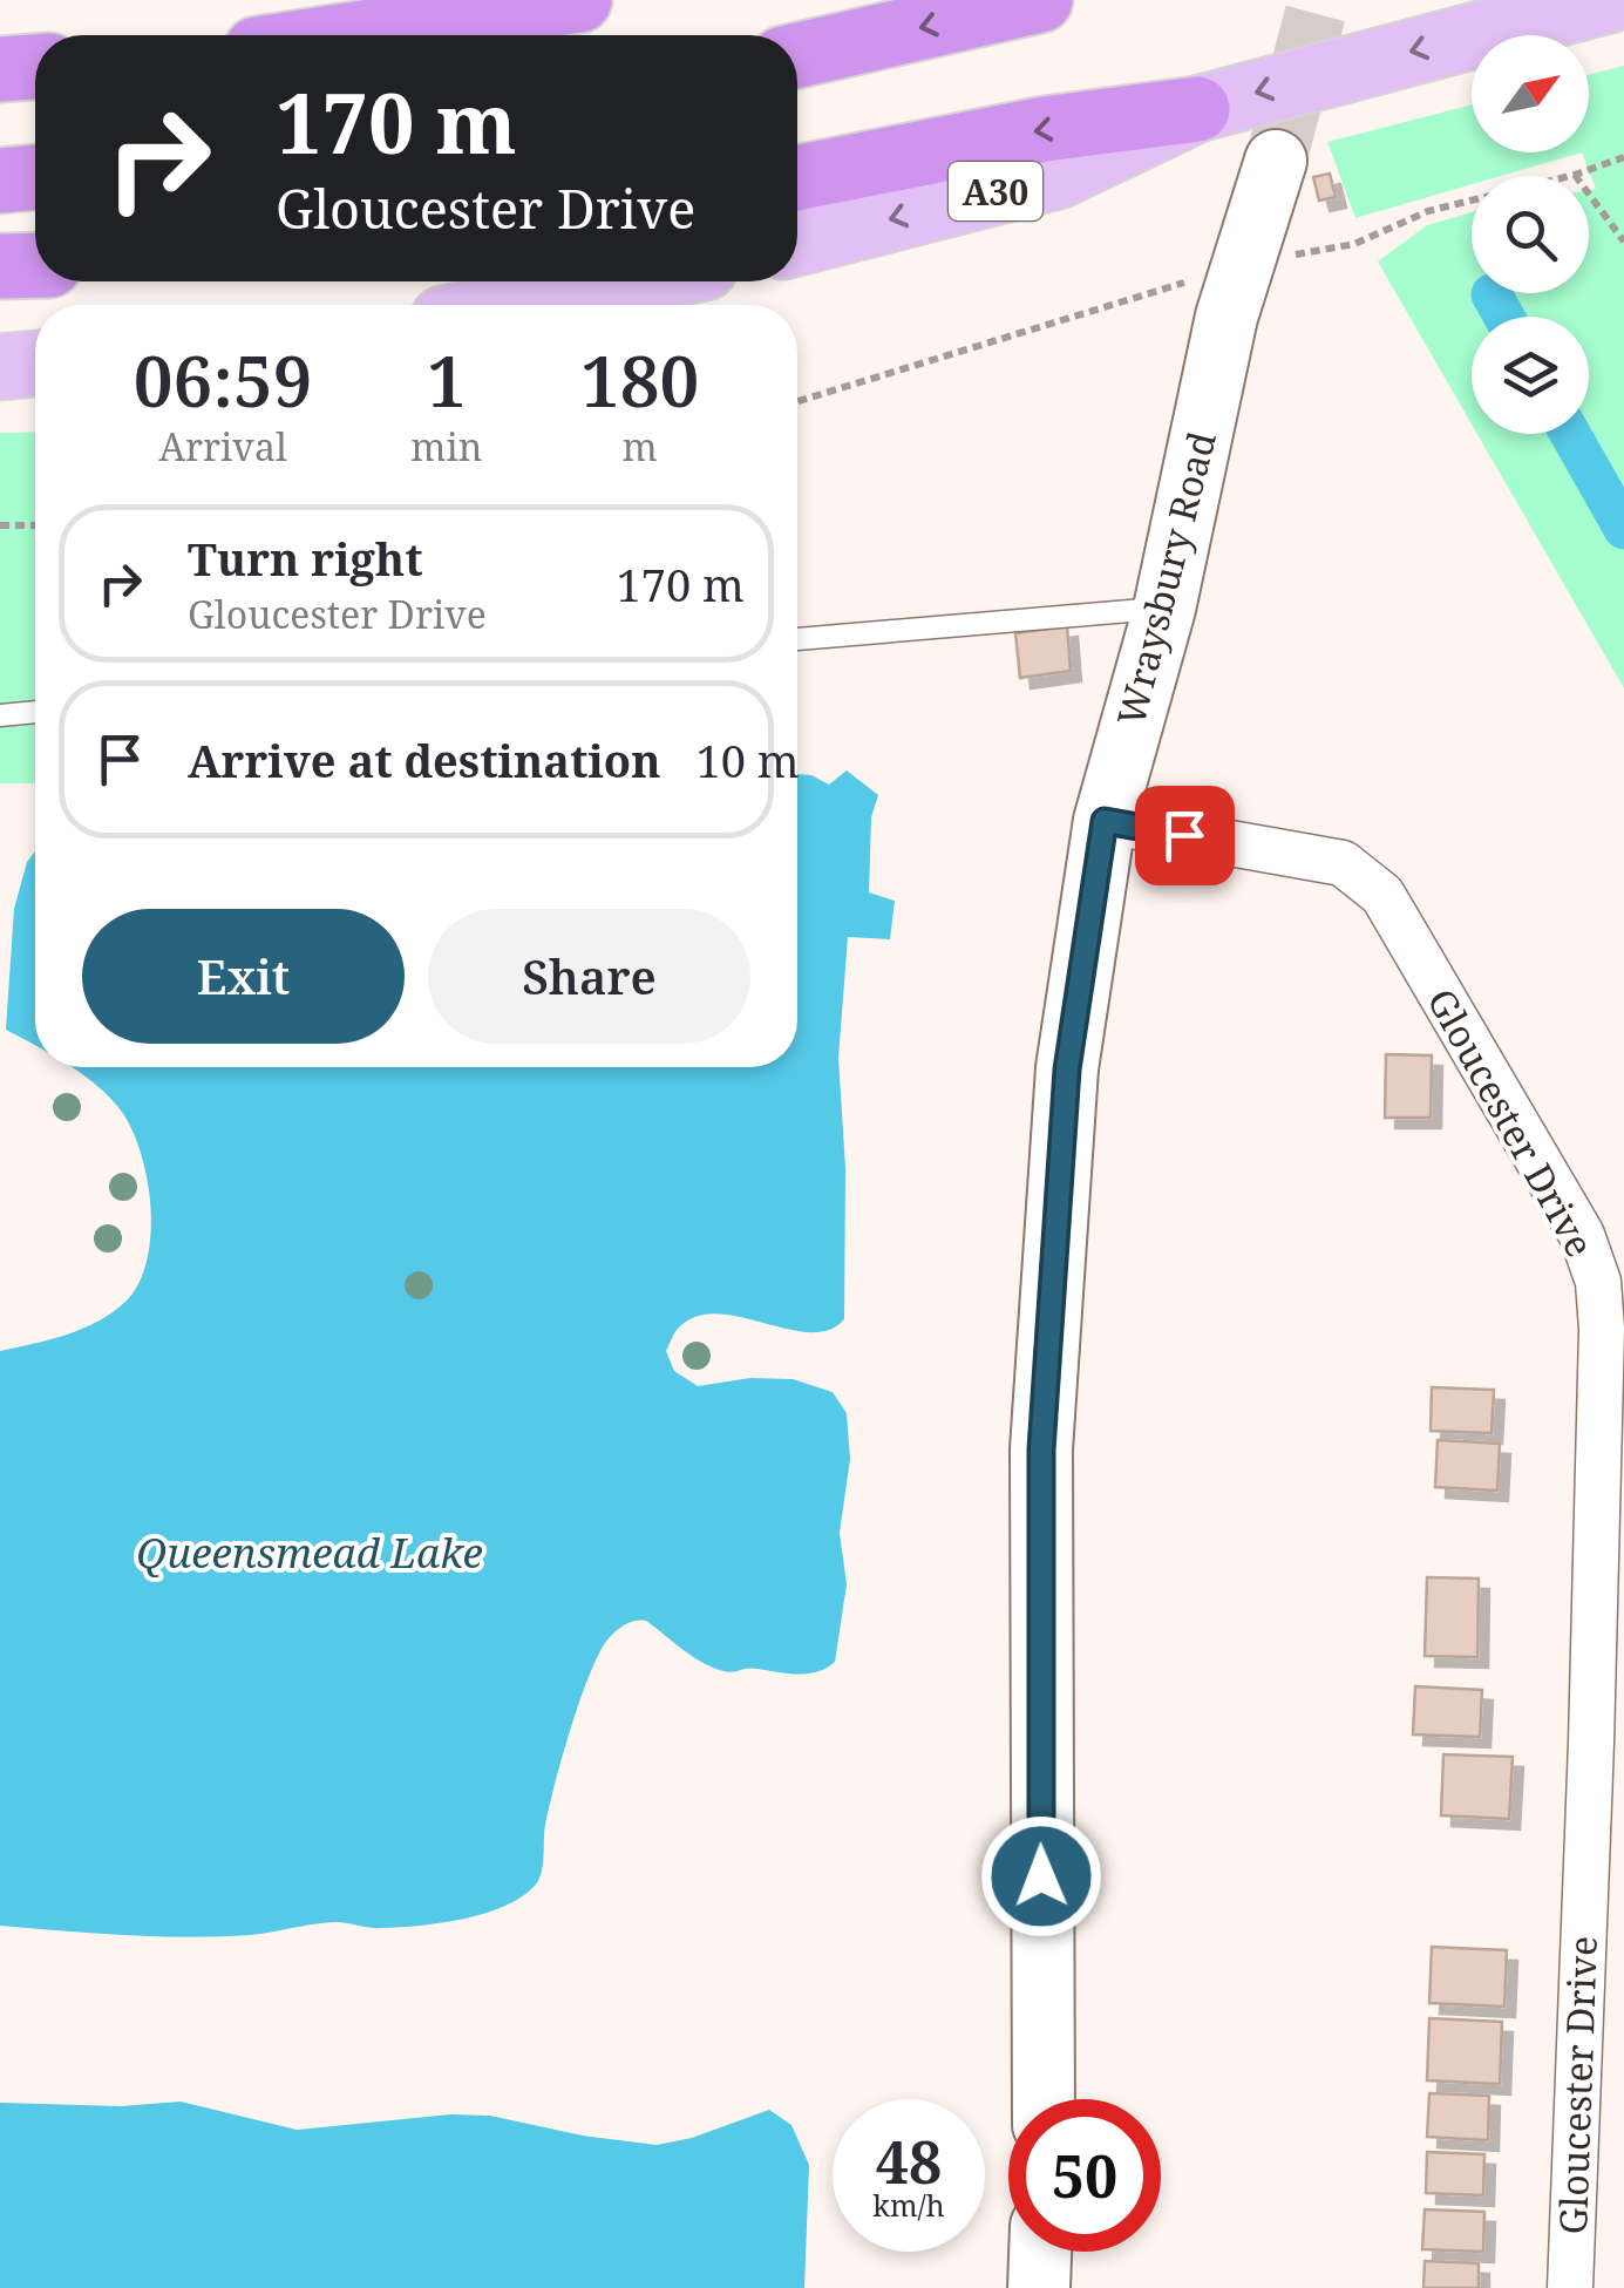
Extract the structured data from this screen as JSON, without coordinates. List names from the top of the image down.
{
  "streets": {
    "main road": ["A30", "Wraysbury Road"],
    "street": ["Gloucester Drive"]
  },
  "crossings": [
    ["Wraysbury Road", "Gloucester Drive"]
  ],
  "water": ["Queensmead Lake"],
  "north": "top right",
  "page": {
    "turn": ["170 m", "Gloucester Drive"],
    "eta": [
      "06:59",
      "Arrival",
      "1",
      "min",
      "180",
      "m"
    ],
    "list": [
      {
        "name": "Turn right",
        "note": "Gloucester Drive",
        "value": "170 m"
      },
      {
        "name": "Arrive at destination",
        "value": "10 m"
      }
    ],
    "buttons": ["Exit", "Share"],
    "speed": "48 km/h",
    "limit": "50"
  }
}
